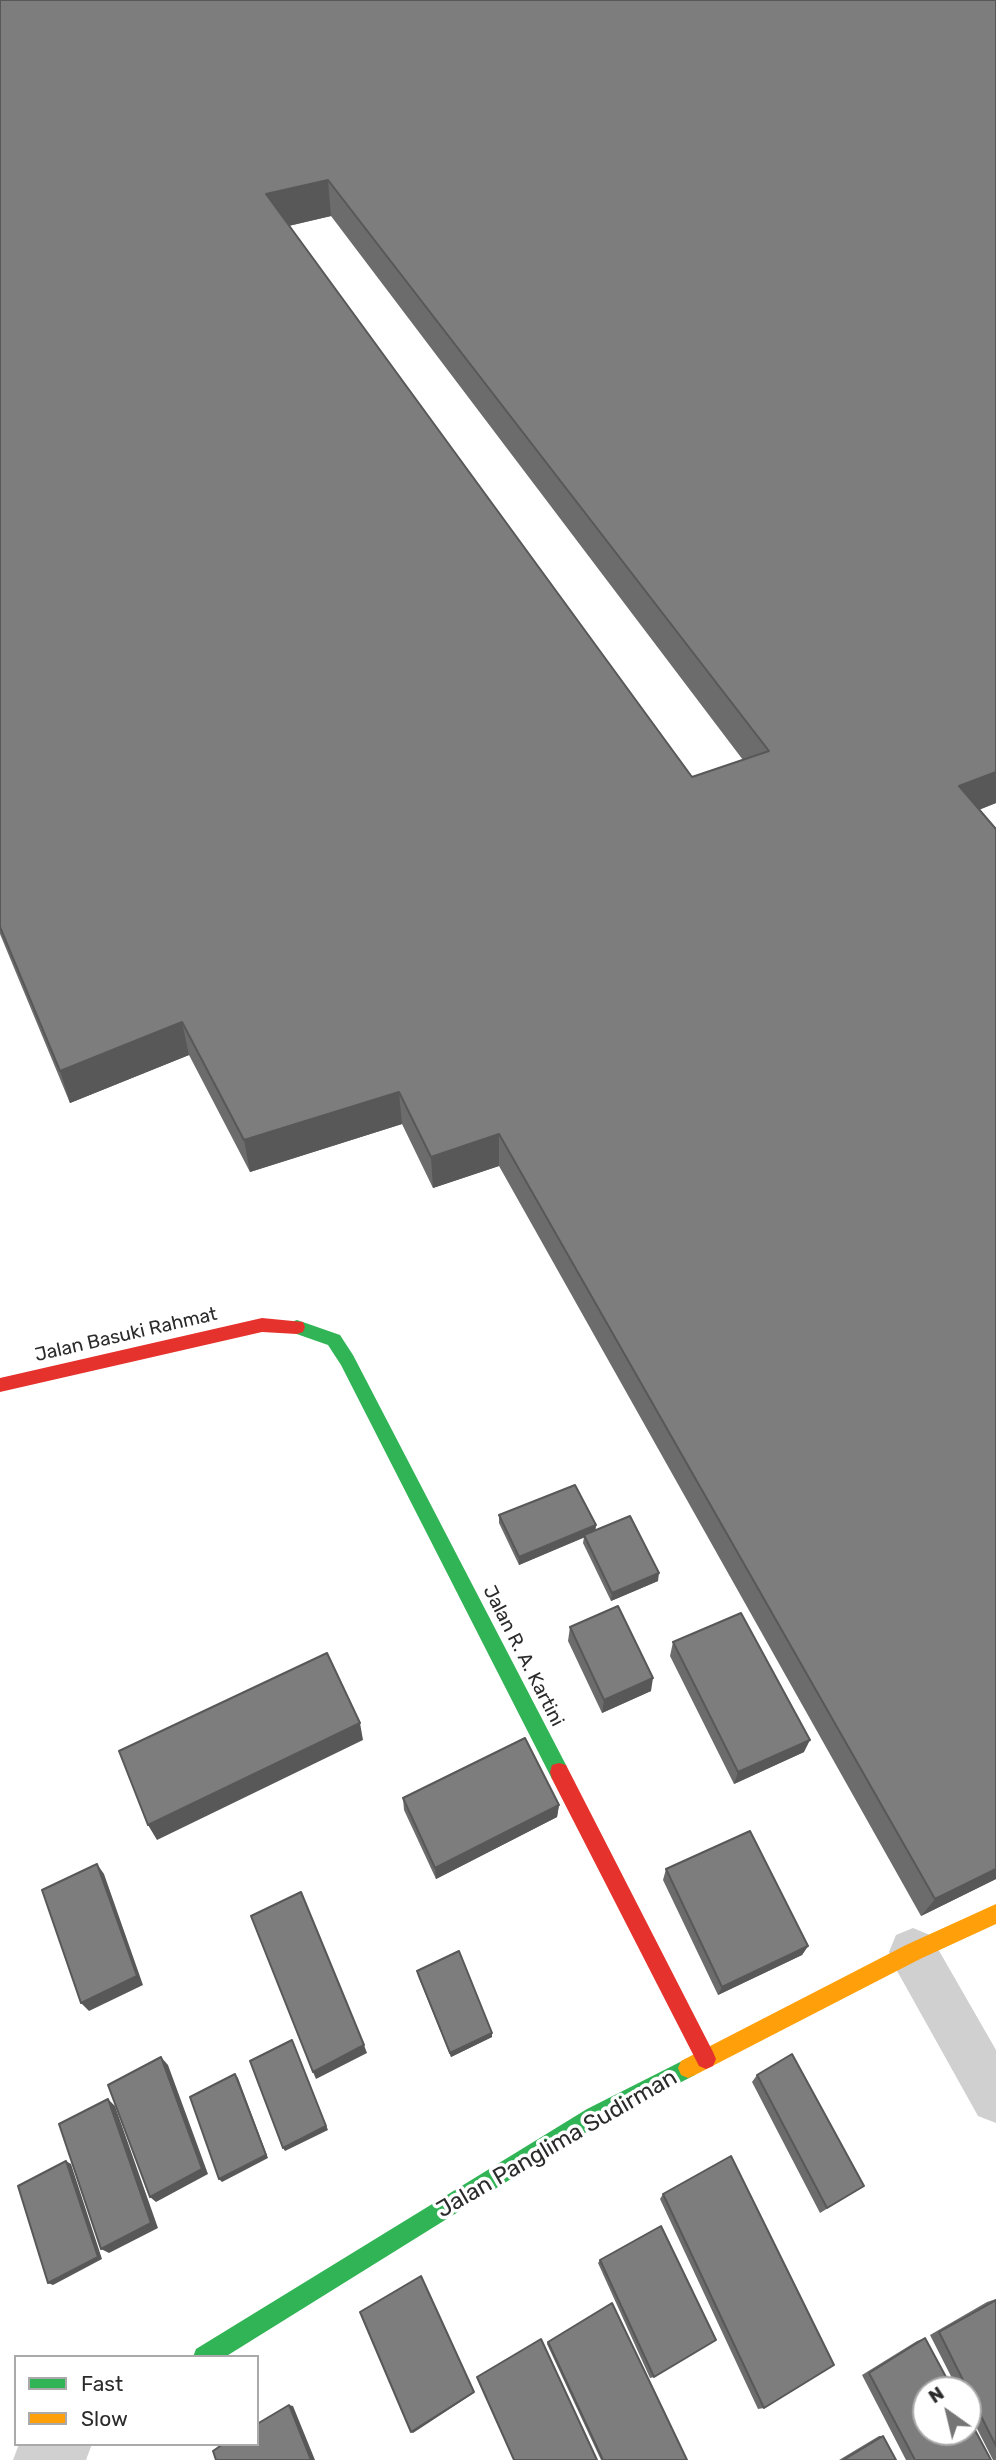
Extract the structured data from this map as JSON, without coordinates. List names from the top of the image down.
{
  "streets": {
    "street": ["Jalan Basuki Rahmat", "Jalan R. A. Kartini", "Jalan Panglima Sudirman"]
  },
  "crossings": [
    ["Jalan Basuki Rahmat", "Jalan R. A. Kartini"],
    ["Jalan R. A. Kartini", "Jalan Panglima Sudirman"]
  ],
  "legend": ["Fast", "Slow"],
  "north": "top left"
}
